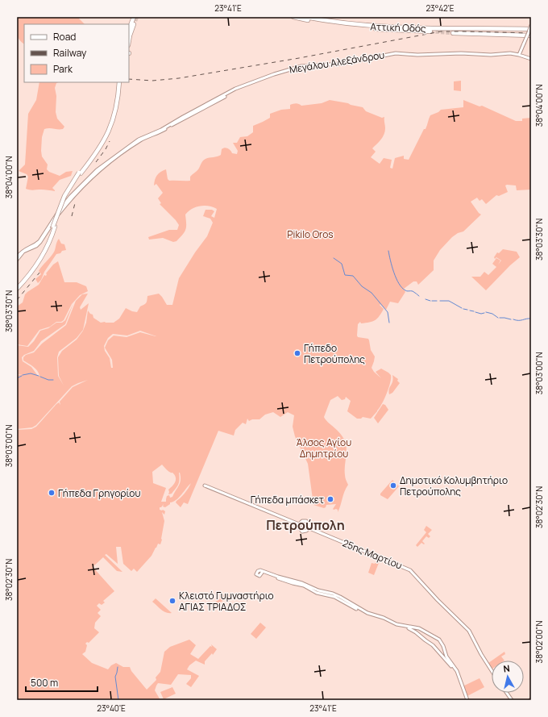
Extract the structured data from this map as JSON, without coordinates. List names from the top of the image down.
{
  "streets": {
    "highway": ["Αττική Οδός"],
    "main road": ["Μεγάλου Αλεξάνδρου", "25ης Μαρτίου"]
  },
  "districts": ["Πετρούπολη"],
  "parks": ["Pikilo Oros", "Άλσος Αγίου Δημητρίου"],
  "places": [
    "Γήπεδο Πετρούπολης",
    "Δημοτικό Κολυμβητήριο Πετρούπολης",
    "Γήπεδα Γρηγορίου",
    "Γήπεδα μπάσκετ",
    "Κλειστό Γυμναστήριο ΑΓΙΑΣ ΤΡΙΑΔΟΣ"
  ],
  "legend": ["Road", "Railway", "Park"],
  "scale_bar": "500 m",
  "north": "top",
  "coordinates": [
    "23°41'E",
    "23°42'E",
    "38°04'00\"N",
    "38°03'30\"N",
    "38°03'00\"N",
    "38°02'30\"N",
    "38°02'00\"N",
    "23°40'E"
  ]
}
